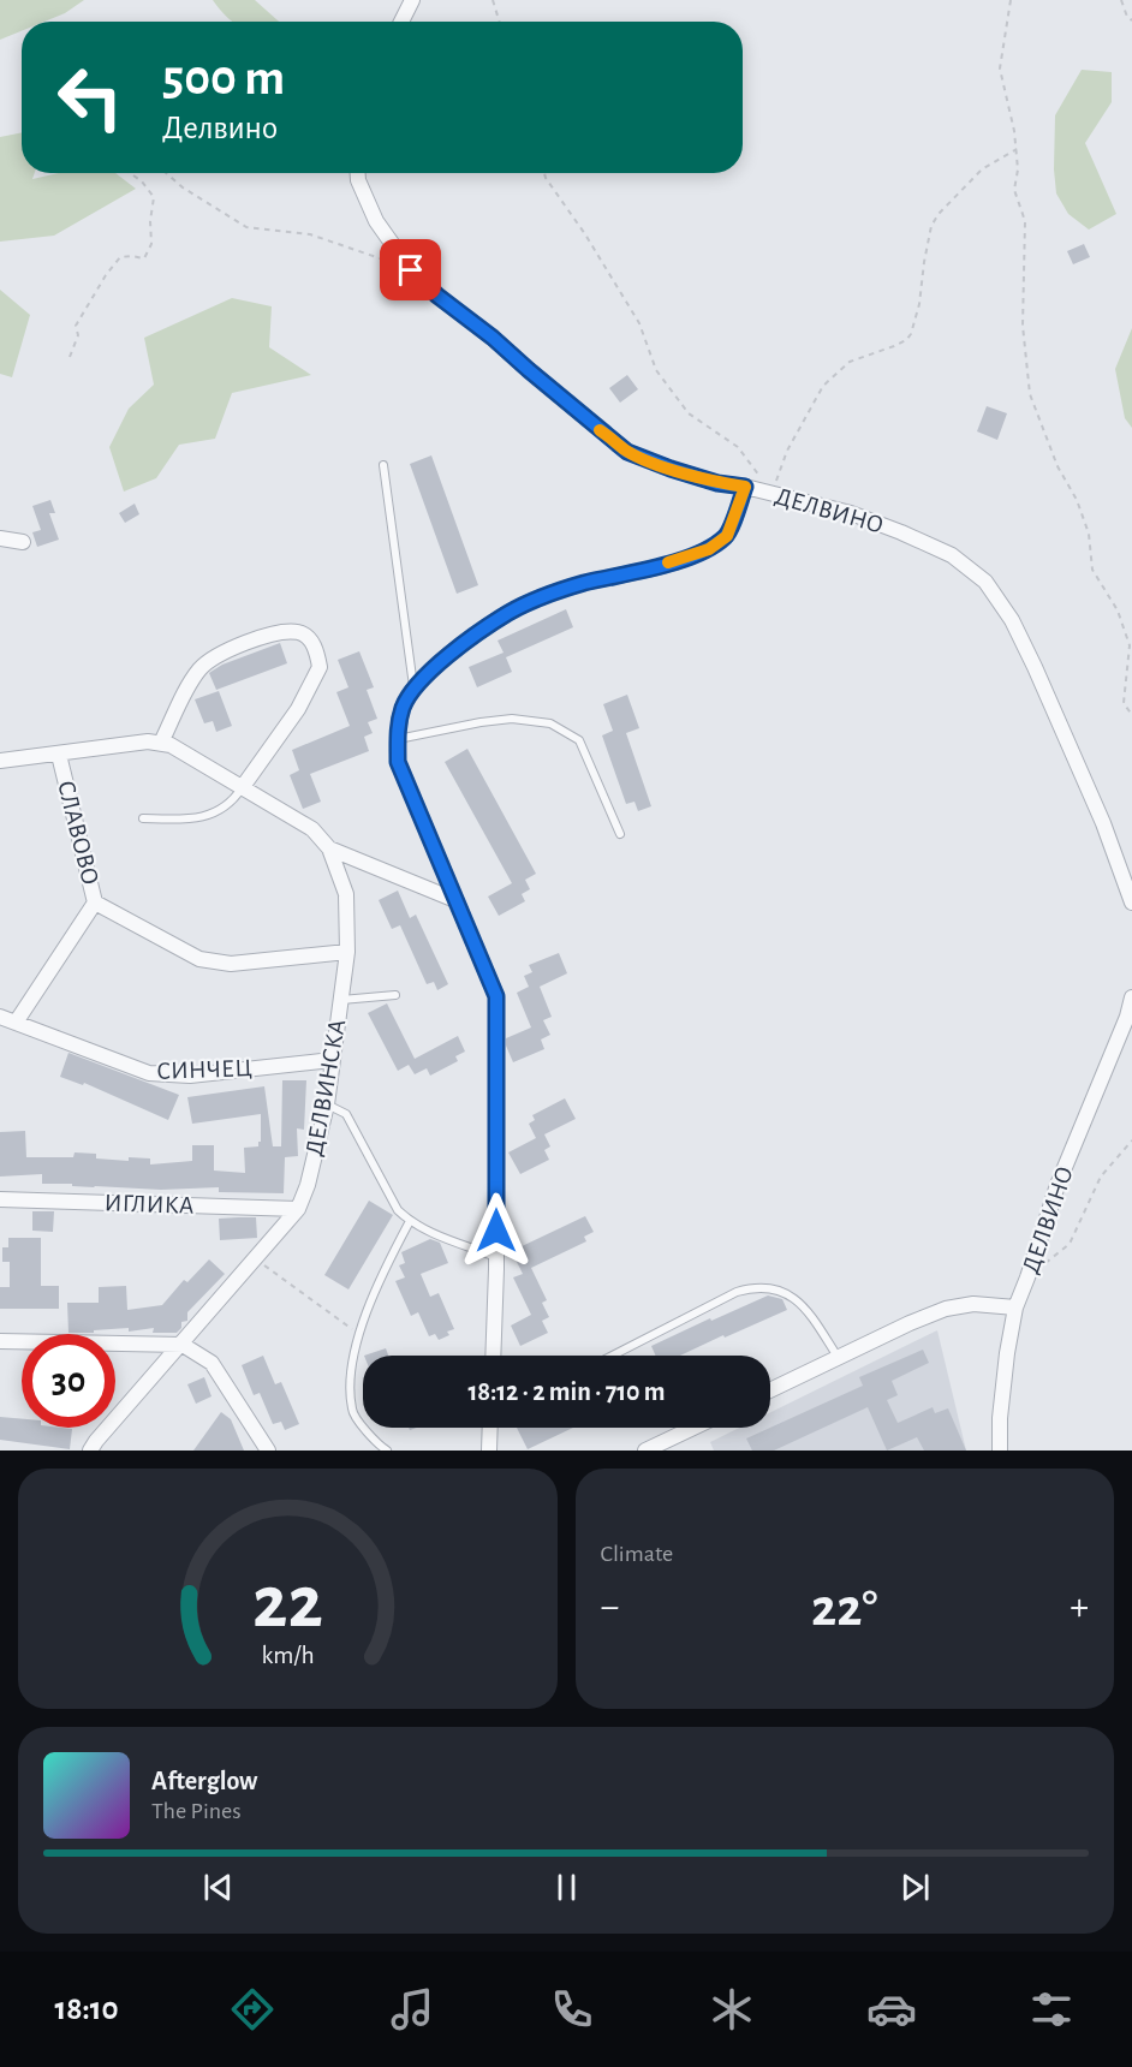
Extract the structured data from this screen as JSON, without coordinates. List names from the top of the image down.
{
  "streets": {
    "street": [
      "ДЕЛВИНО",
      "СЛАВОВО",
      "СИНЧЕЦ",
      "ДЕЛВИНСКА",
      "ИГЛИКА"
    ]
  },
  "crossings": [
    ["СЛАВОВО", "ДЕЛВИНСКА"],
    ["СИНЧЕЦ", "ДЕЛВИНСКА"],
    ["ДЕЛВИНСКА", "ИГЛИКА"]
  ],
  "page": {
    "turn": ["500 m", "Делвино"],
    "limit": "30",
    "trip": "18:12 · 2 min · 710 m",
    "tile": "Climate",
    "heat": ["−", "22°", "+"],
    "song": ["Afterglow", "The Pines"],
    "tabs": "18:10",
    "gauge": ["22", "km/h"]
  }
}
